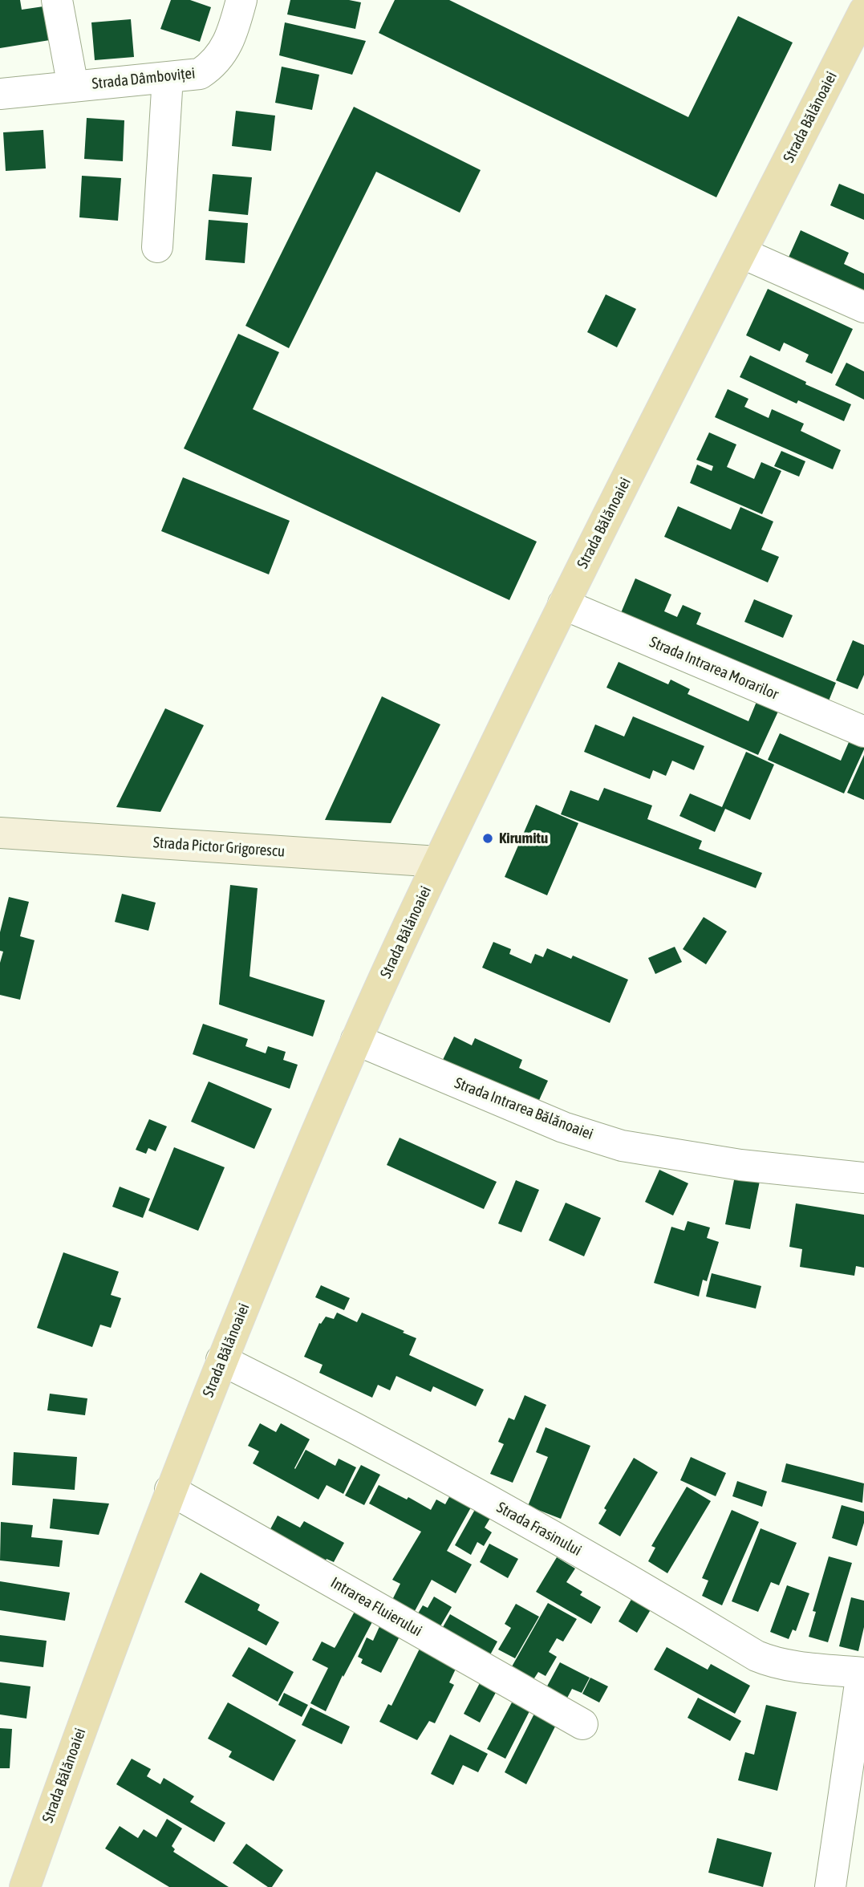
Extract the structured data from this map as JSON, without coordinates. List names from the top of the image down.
{
  "streets": {
    "main road": ["Strada Bălănoaiei"],
    "street": [
      "Strada Dâmboviței",
      "Strada Intrarea Morarilor",
      "Strada Pictor Grigorescu",
      "Strada Intrarea Bălănoaiei",
      "Strada Frasinului",
      "Intrarea Fluierului"
    ]
  },
  "crossings": [
    ["Strada Bălănoaiei", "Strada Intrarea Morarilor"],
    ["Strada Bălănoaiei", "Strada Pictor Grigorescu"],
    ["Strada Bălănoaiei", "Strada Intrarea Bălănoaiei"],
    ["Strada Bălănoaiei", "Strada Frasinului"],
    ["Strada Bălănoaiei", "Intrarea Fluierului"]
  ],
  "places": ["Kirumitu"]
}
